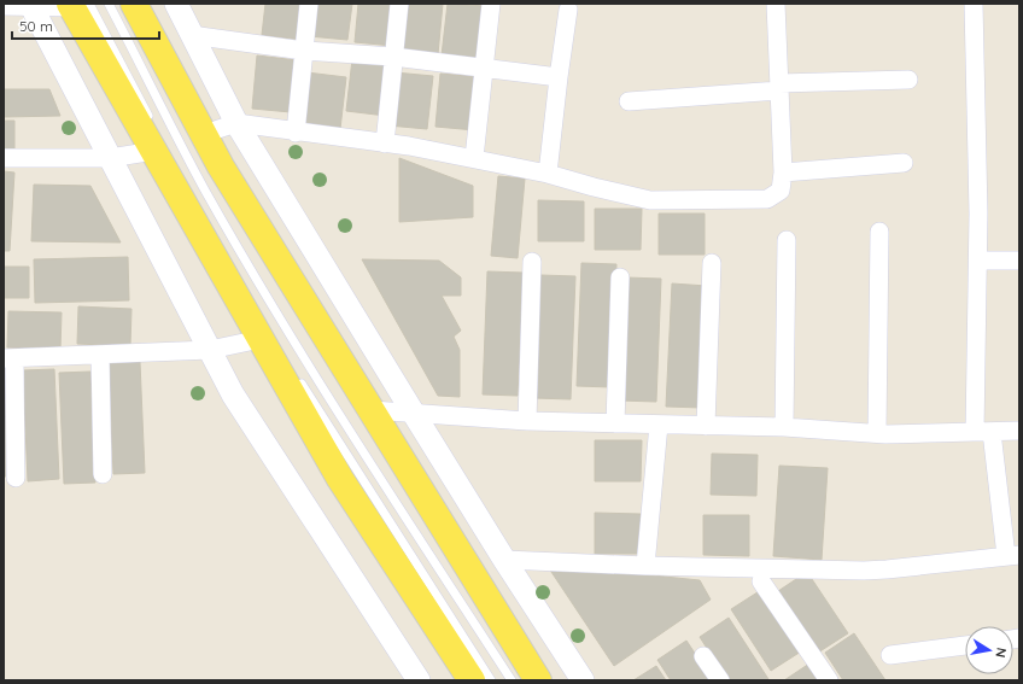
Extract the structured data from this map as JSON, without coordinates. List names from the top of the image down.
{
  "scale_bar": "50 m",
  "north": "right"
}
